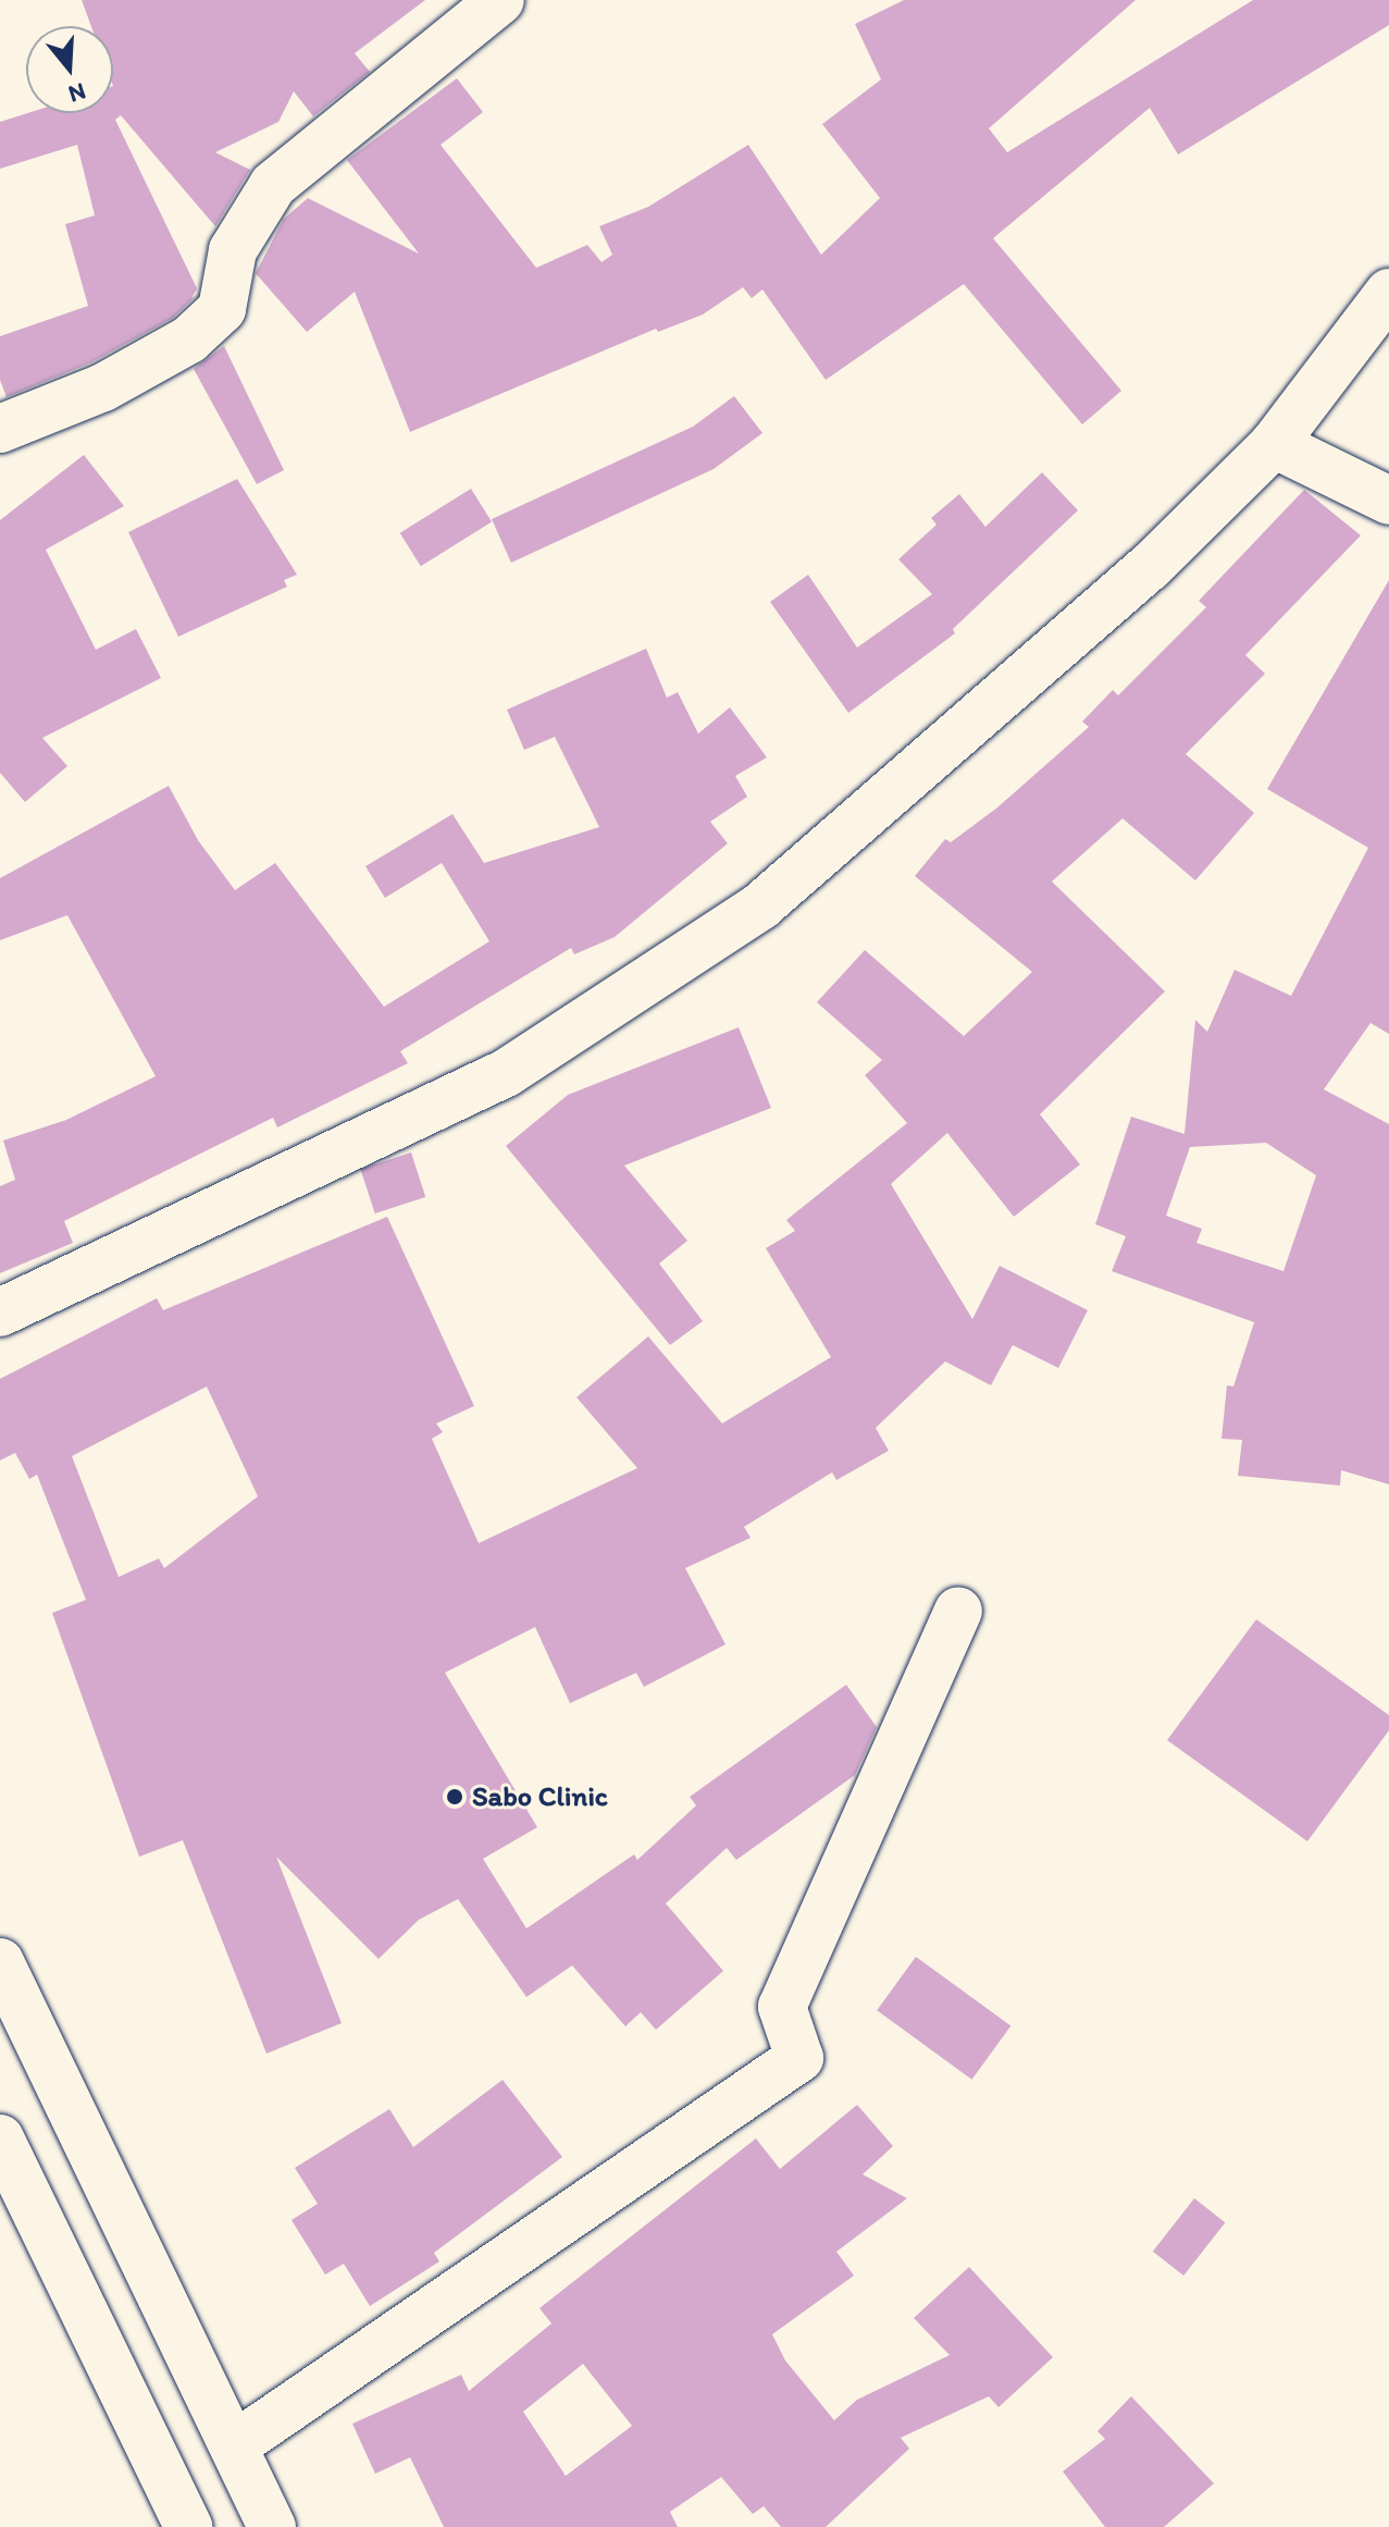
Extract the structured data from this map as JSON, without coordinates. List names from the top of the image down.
{
  "places": ["Sabo Clinic"],
  "north": "bottom"
}
